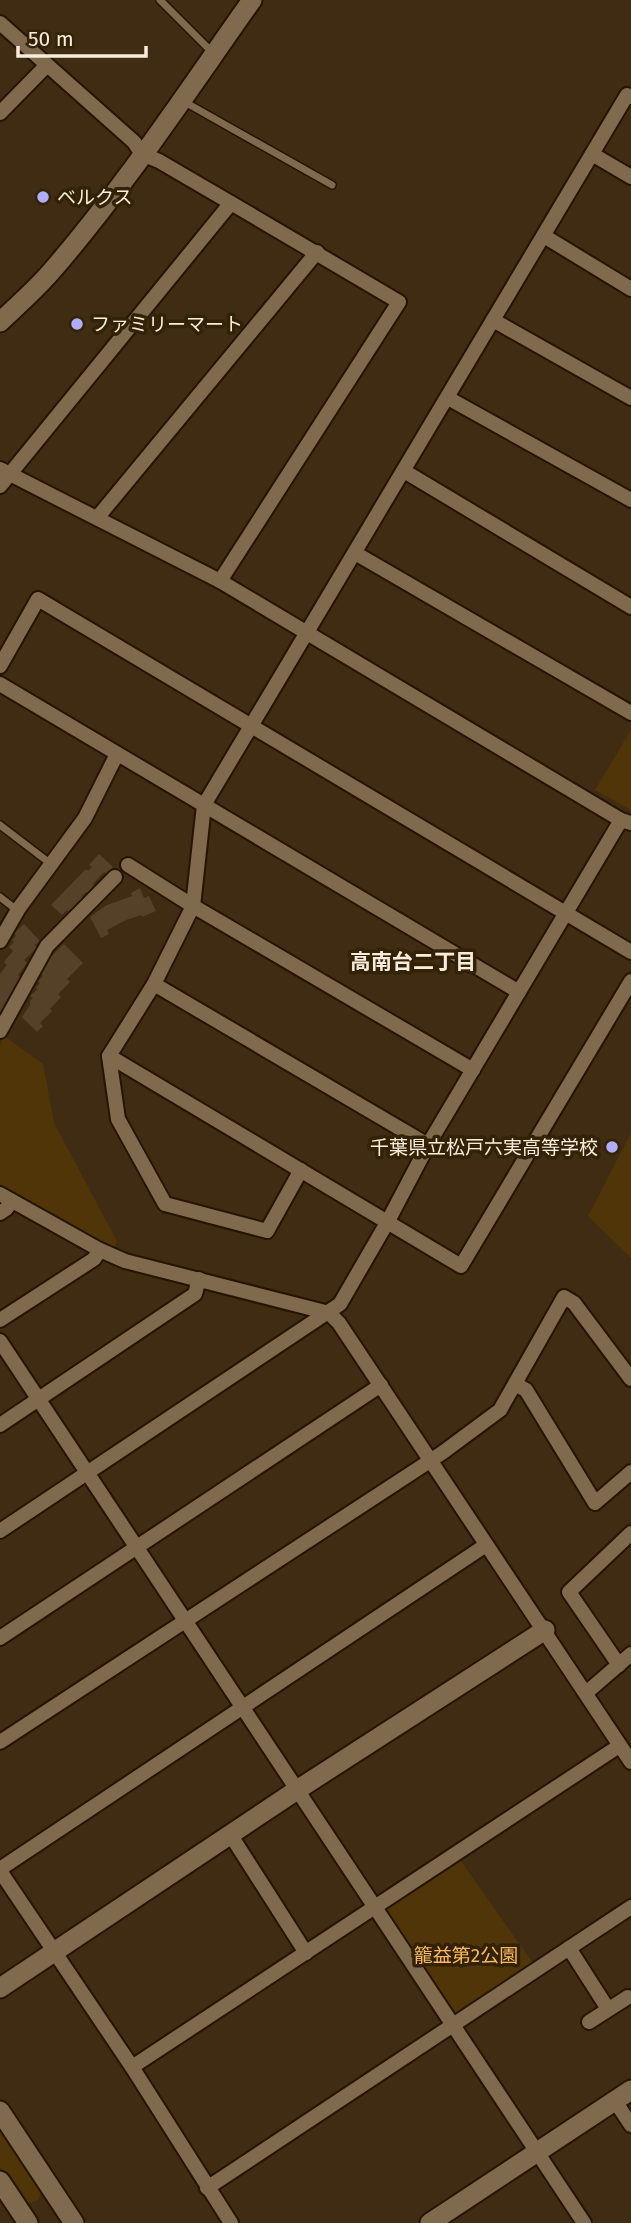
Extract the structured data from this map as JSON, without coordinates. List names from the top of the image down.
{
  "districts": ["高南台二丁目"],
  "parks": ["籠益第2公園"],
  "places": ["ベルクス", "ファミリーマート", "千葉県立松戸六実高等学校"],
  "scale_bar": "50 m"
}
